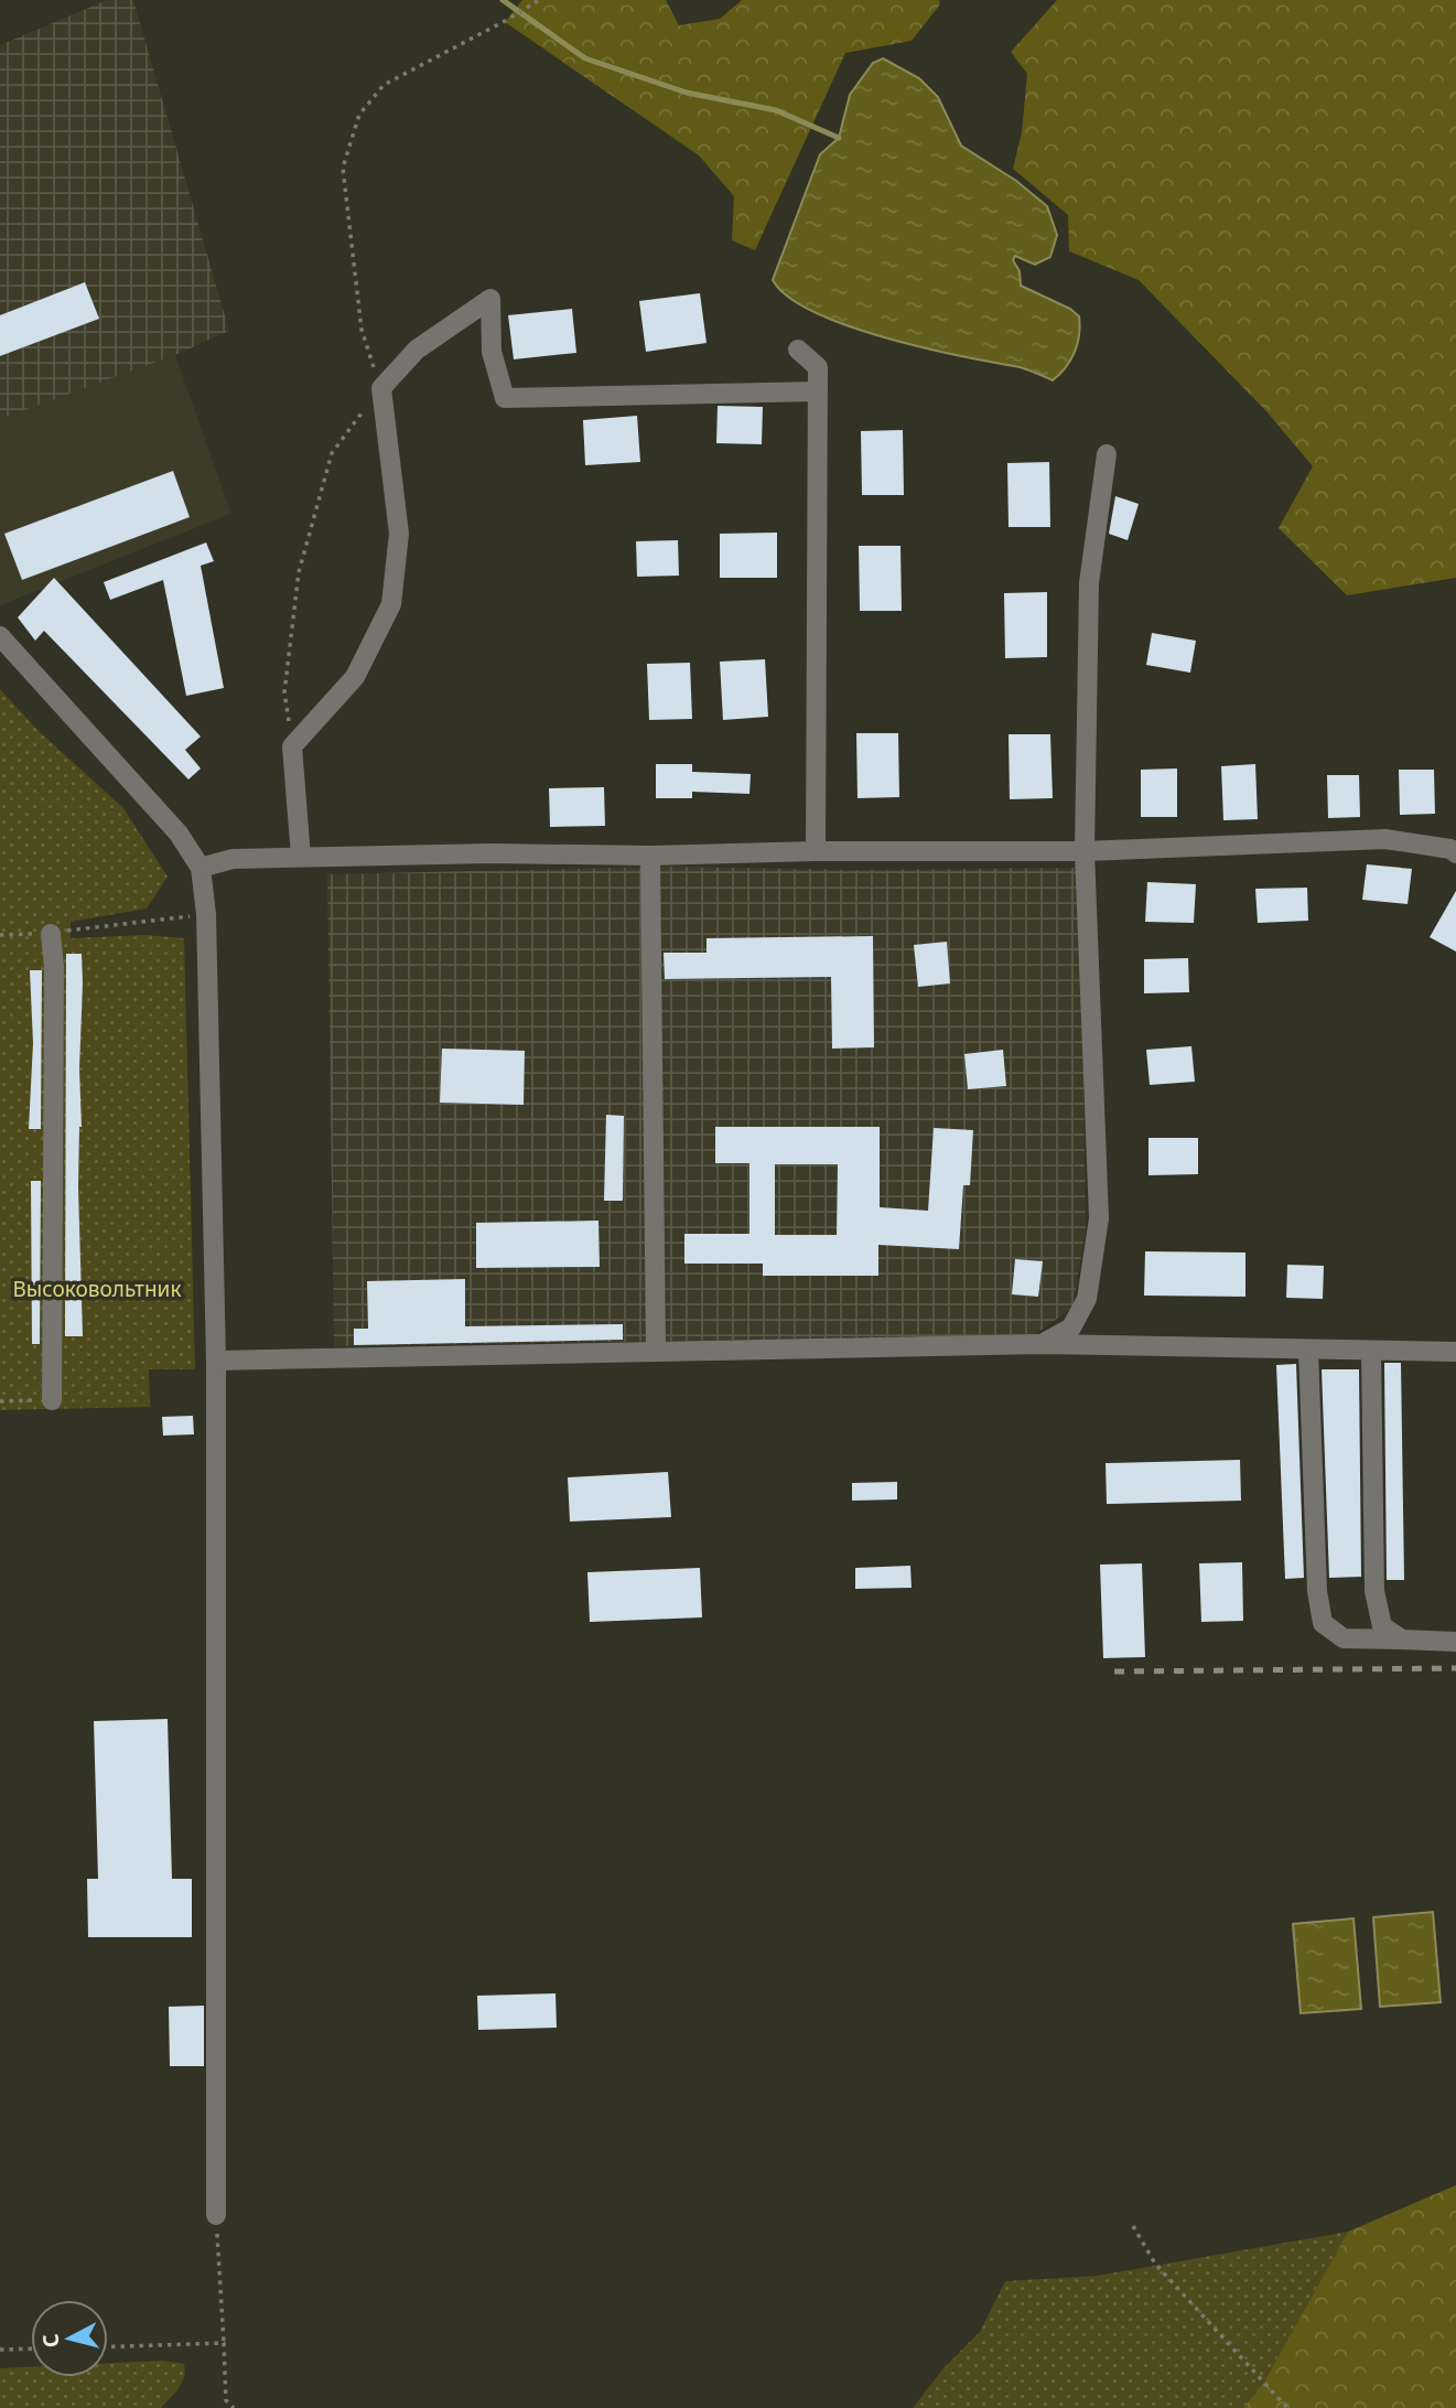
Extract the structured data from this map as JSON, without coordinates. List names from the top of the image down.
{
  "parks": ["Высоковольтник"],
  "north": "left"
}
